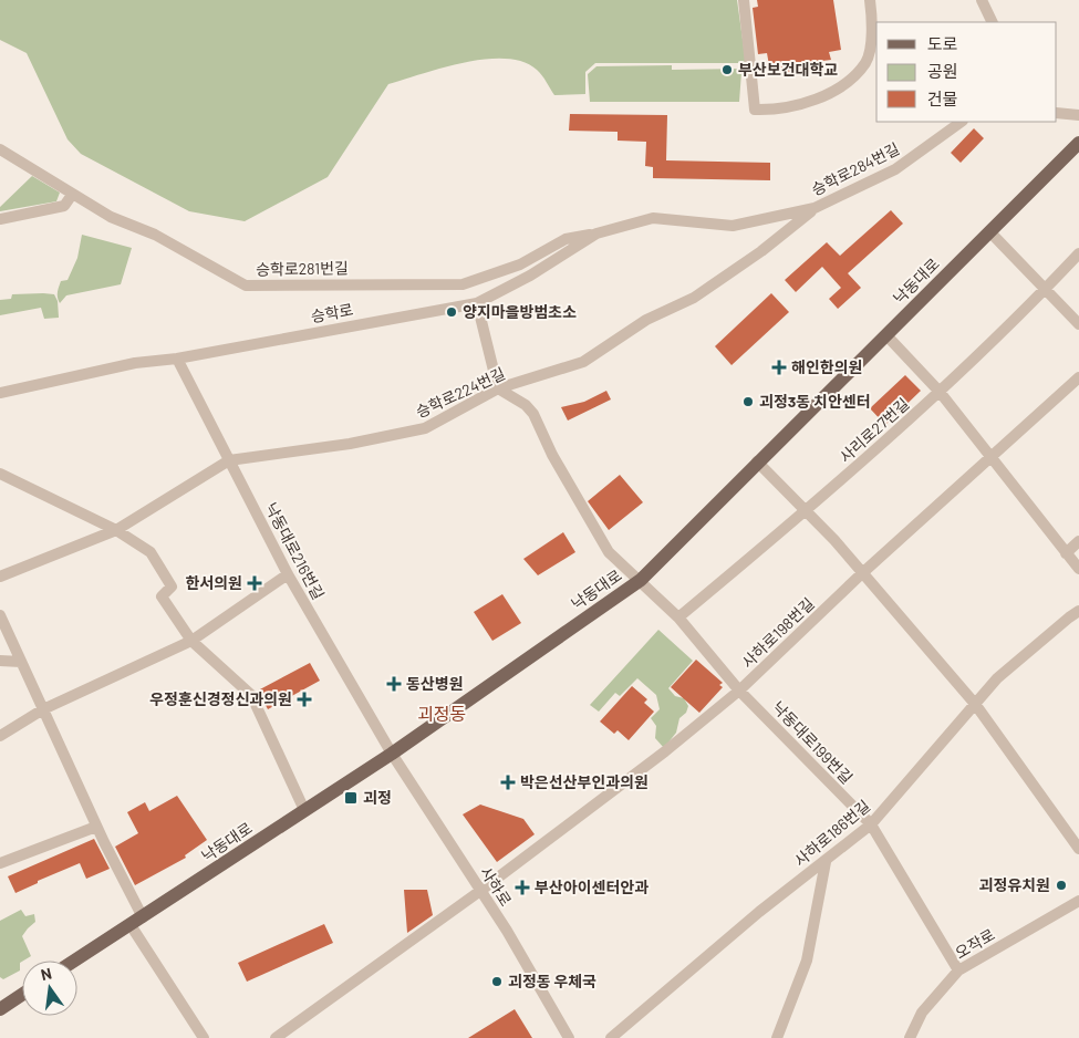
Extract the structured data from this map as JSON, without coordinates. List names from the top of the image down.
{
  "streets": {
    "main road": ["낙동대로"],
    "street": [
      "승학로284번길",
      "승학로281번길",
      "승학로",
      "승학로224번길",
      "사리로27번길",
      "낙동대로216번길",
      "사하로198번길",
      "낙동대로199번길",
      "사하로186번길",
      "사하로",
      "오작로"
    ]
  },
  "crossings": [
    ["승학로284번길", "승학로"],
    ["승학로284번길", "승학로224번길"],
    ["승학로281번길", "승학로"],
    ["낙동대로", "낙동대로216번길"],
    ["낙동대로", "낙동대로199번길"],
    ["낙동대로", "사하로"],
    ["승학로", "낙동대로216번길"],
    ["승학로224번길", "낙동대로216번길"],
    ["승학로224번길", "낙동대로199번길"],
    ["사리로27번길", "낙동대로199번길"],
    ["낙동대로216번길", "사하로"],
    ["사하로198번길", "낙동대로199번길"],
    ["사하로198번길", "사하로"],
    ["낙동대로199번길", "사하로186번길"],
    ["낙동대로199번길", "오작로"]
  ],
  "districts": ["괴정동"],
  "places": {
    "other": [
      "부산보건대학교",
      "양지마을방범초소",
      "괴정3동 치안센터",
      "괴정유치원",
      "괴정동 우체국"
    ],
    "health": [
      "해인한의원",
      "한서의원",
      "동산병원",
      "우정훈신경정신과의원",
      "박은선산부인과의원",
      "부산아이센터안과"
    ],
    "transit": ["괴정"]
  },
  "legend": ["도로", "공원", "건물"],
  "north": "top"
}
